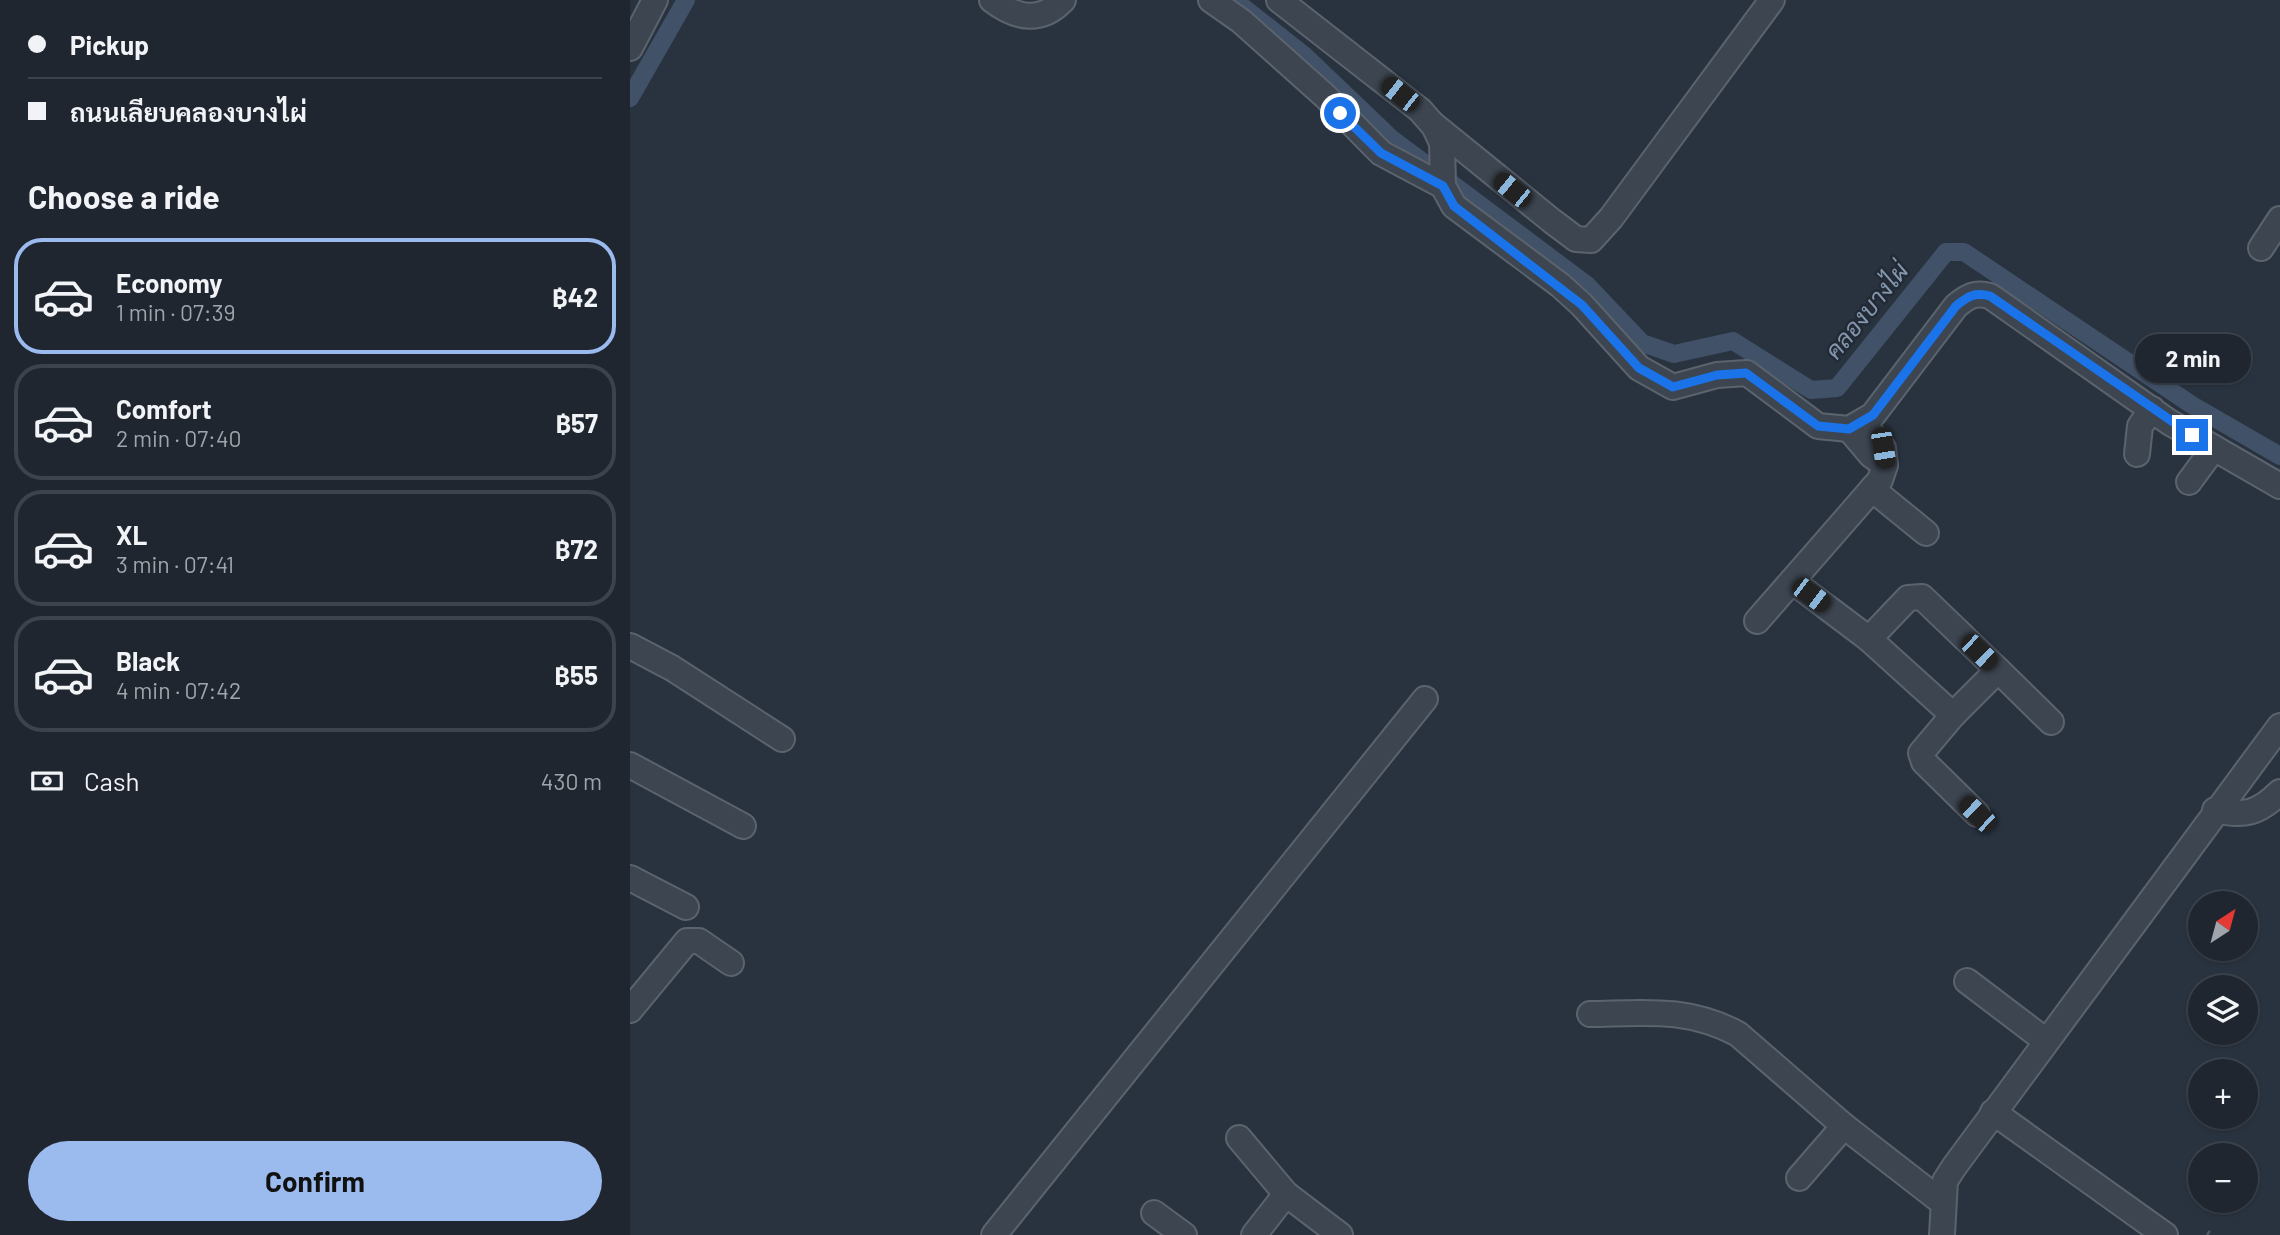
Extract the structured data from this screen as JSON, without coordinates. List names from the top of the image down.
{
  "water": ["คลองบางไผ่"],
  "north": "top right",
  "page": {
    "banner": ["Pickup", "ถนนเลียบคลองบางไผ่"],
    "heading": "Choose a ride",
    "list": [
      {
        "name": "Economy",
        "note": "1 min · 07:39",
        "value": "฿42"
      },
      {
        "name": "Comfort",
        "note": "2 min · 07:40",
        "value": "฿57"
      },
      {
        "name": "XL",
        "note": "3 min · 07:41",
        "value": "฿72"
      },
      {
        "name": "Black",
        "note": "4 min · 07:42",
        "value": "฿55"
      }
    ],
    "bubble": "2 min",
    "pay": ["Cash", "430 m"],
    "map_buttons": ["+", "−"],
    "buttons": "Confirm"
  }
}
